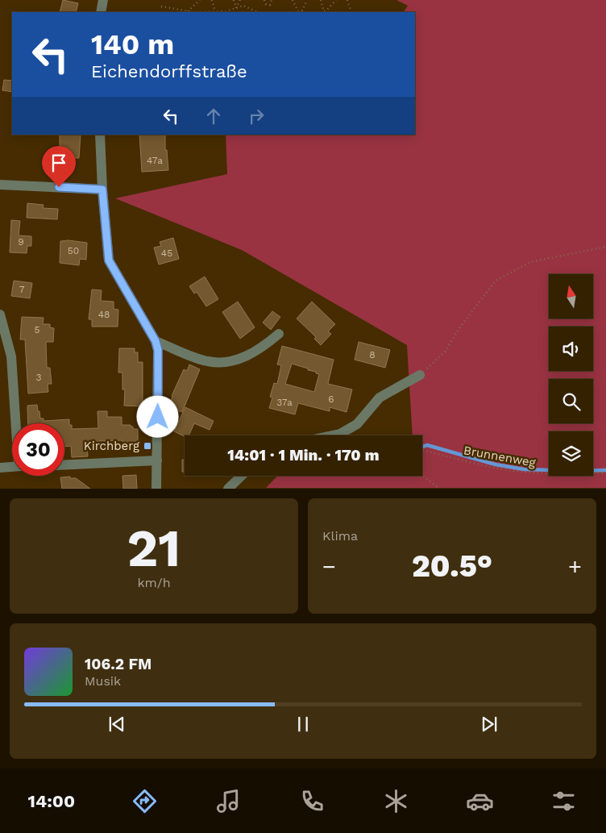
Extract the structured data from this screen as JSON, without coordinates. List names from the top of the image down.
{
  "streets": {
    "path": ["Brunnenweg"]
  },
  "places": {
    "transit": ["Kirchberg"]
  },
  "house_numbers": [
    "47a",
    "9",
    "50",
    "45",
    "7",
    "48",
    "5",
    "8",
    "3",
    "6",
    "37a"
  ],
  "north": "top",
  "page": {
    "turn": ["140 m", "Eichendorffstraße"],
    "limit": "30",
    "trip": "14:01 · 1 Min. · 170 m",
    "tile": [
      ["21", "km/h"],
      "Klima"
    ],
    "heat": ["−", "20.5°", "+"],
    "song": ["106.2 FM", "Musik"],
    "tabs": "14:00"
  }
}
